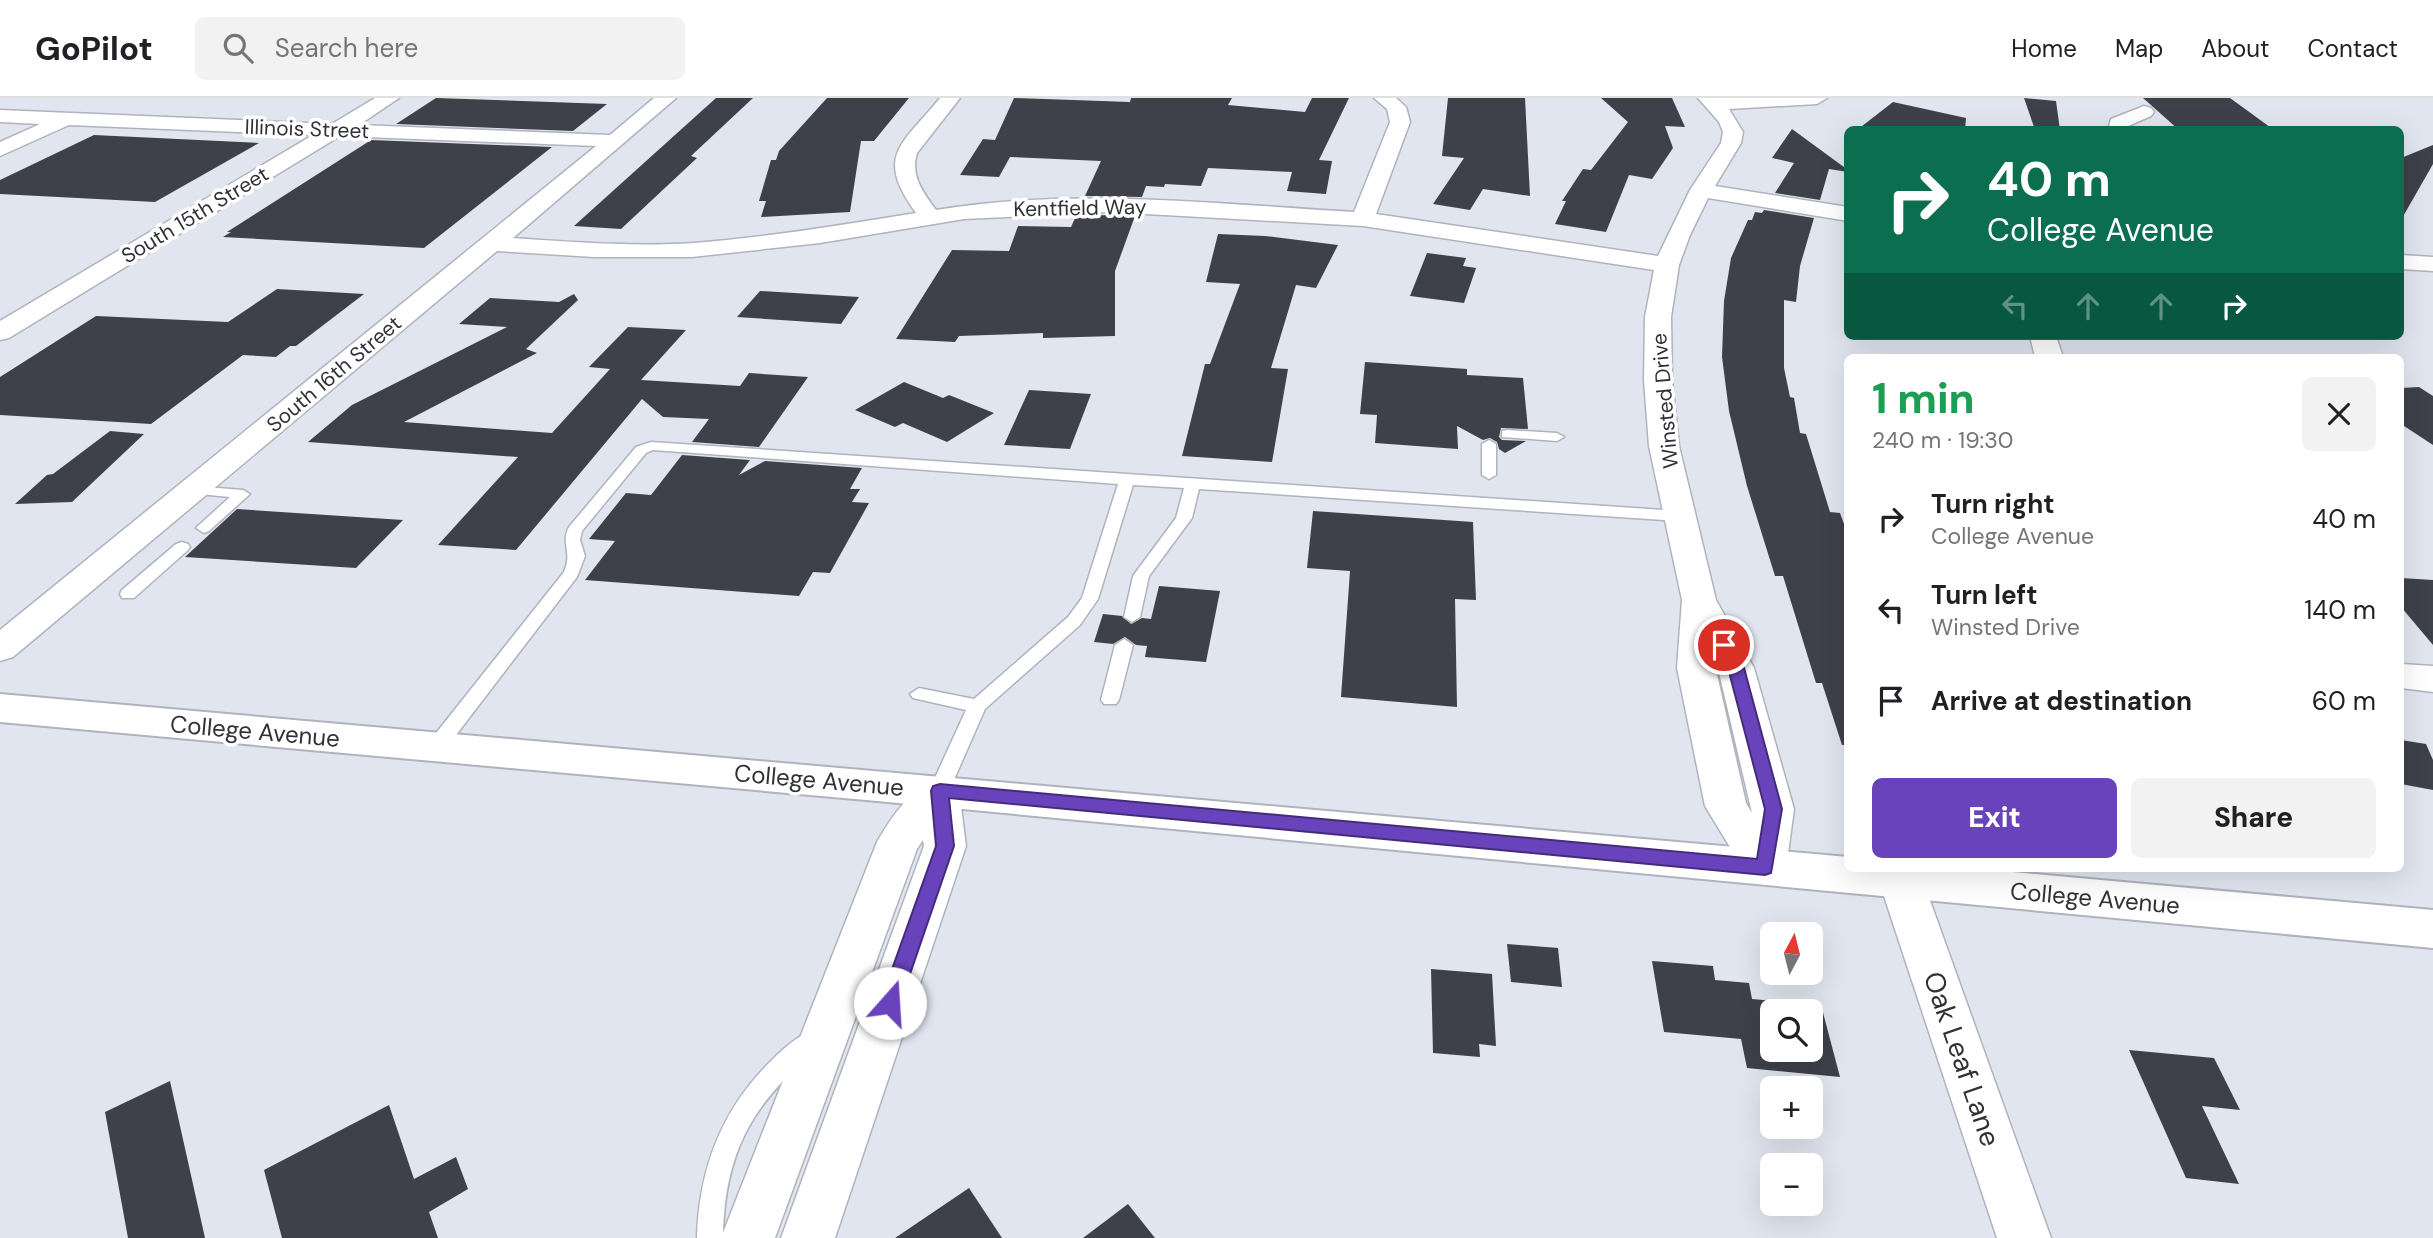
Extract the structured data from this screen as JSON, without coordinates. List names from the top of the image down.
{
  "streets": {
    "main road": ["College Avenue"],
    "street": [
      "Illinois Street",
      "Kentfield Way",
      "South 15th Street",
      "South 16th Street",
      "Winsted Drive",
      "Oak Leaf Lane"
    ]
  },
  "crossings": [
    ["Illinois Street", "South 15th Street"],
    ["Illinois Street", "South 16th Street"],
    ["Kentfield Way", "South 16th Street"],
    ["Kentfield Way", "Winsted Drive"],
    ["Winsted Drive", "College Avenue"],
    ["College Avenue", "Oak Leaf Lane"]
  ],
  "north": "top",
  "page": {
    "header": "GoPilot",
    "search": "Search here",
    "nav": [
      "Home",
      "Map",
      "About",
      "Contact"
    ],
    "turn": ["40 m", "College Avenue"],
    "heading": ["1 min", "240 m · 19:30"],
    "list": [
      {
        "name": "Turn right",
        "note": "College Avenue",
        "value": "40 m"
      },
      {
        "name": "Turn left",
        "note": "Winsted Drive",
        "value": "140 m"
      },
      {
        "name": "Arrive at destination",
        "value": "60 m"
      }
    ],
    "buttons": ["Exit", "Share"],
    "map_buttons": ["+", "−"]
  }
}
